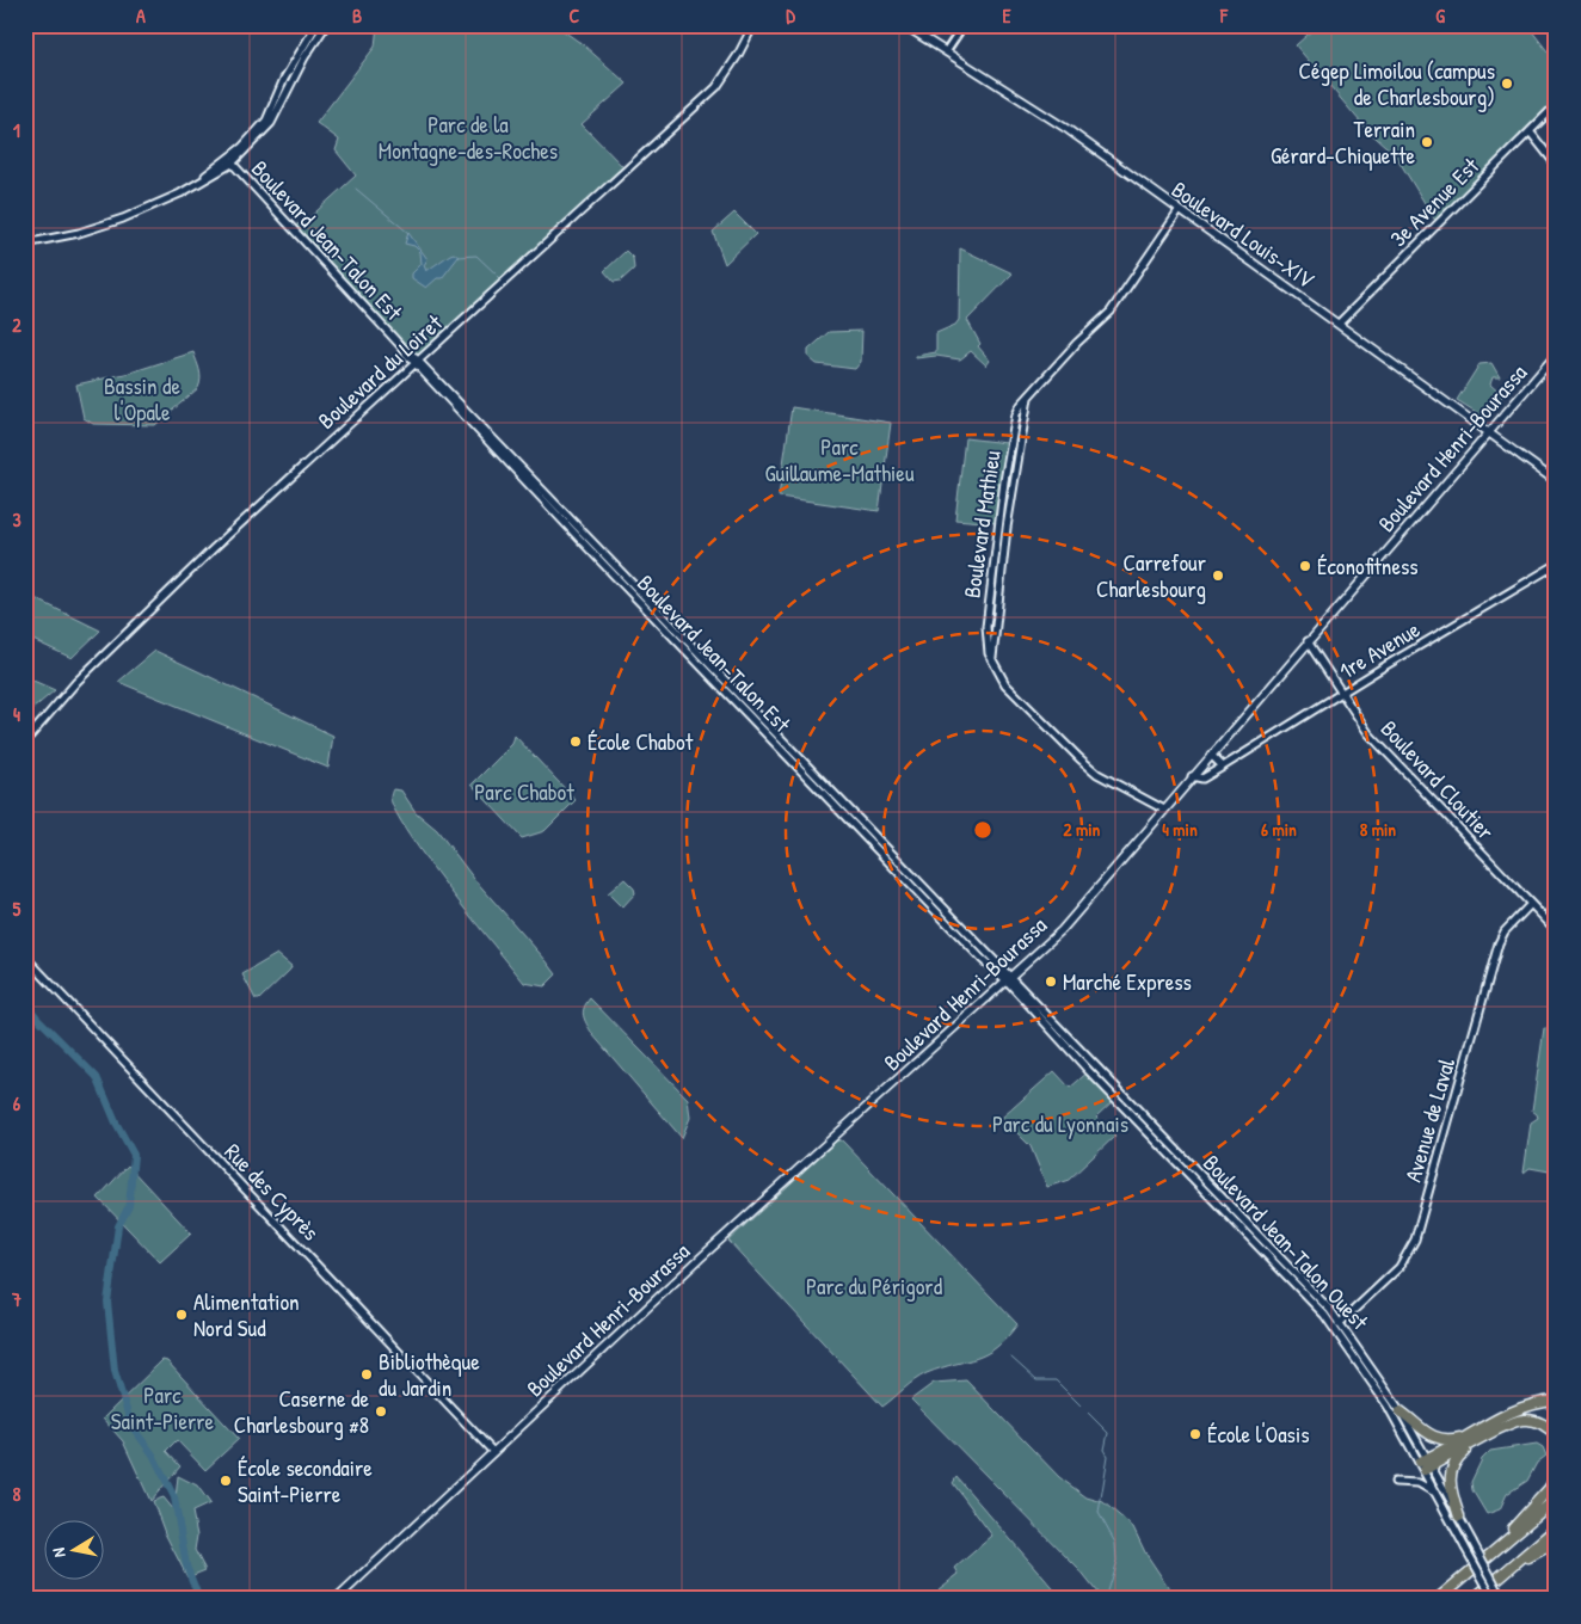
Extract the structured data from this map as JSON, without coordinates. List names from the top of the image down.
{
  "streets": {
    "main road": ["Boulevard Louis-XIV", "Boulevard Henri-Bourassa"],
    "street": [
      "3e Avenue Est",
      "Boulevard Jean-Talon Est",
      "Boulevard du Loiret",
      "Boulevard Mathieu",
      "1re Avenue",
      "Boulevard Cloutier",
      "Avenue de Laval",
      "Rue des Cyprès",
      "Boulevard Jean-Talon Ouest"
    ]
  },
  "crossings": [
    ["3e Avenue Est", "Boulevard Louis-XIV"],
    ["Boulevard Louis-XIV", "Boulevard Henri-Bourassa"],
    ["Boulevard Louis-XIV", "Boulevard Mathieu"],
    ["Boulevard Jean-Talon Est", "Boulevard du Loiret"],
    ["Boulevard Jean-Talon Est", "Boulevard Henri-Bourassa"],
    ["Boulevard Jean-Talon Est", "Boulevard Jean-Talon Ouest"],
    ["Boulevard Henri-Bourassa", "Boulevard Mathieu"],
    ["Boulevard Henri-Bourassa", "1re Avenue"],
    ["Boulevard Henri-Bourassa", "Boulevard Cloutier"],
    ["Boulevard Henri-Bourassa", "Rue des Cyprès"],
    ["Boulevard Henri-Bourassa", "Boulevard Jean-Talon Ouest"],
    ["1re Avenue", "Boulevard Cloutier"],
    ["Boulevard Cloutier", "Avenue de Laval"],
    ["Avenue de Laval", "Boulevard Jean-Talon Ouest"]
  ],
  "parks": [
    "Parc de la Montagne-des-Roches",
    "Bassin de l'Opale",
    "Parc Guillaume-Mathieu",
    "Parc Chabot",
    "Parc du Lyonnais",
    "Parc du Périgord",
    "Parc Saint-Pierre"
  ],
  "places": [
    "Cégep Limoilou (campus de Charlesbourg)",
    "Terrain Gérard-Chiquette",
    "Éconofitness",
    "Carrefour Charlesbourg",
    "École Chabot",
    "Marché Express",
    "Alimentation Nord Sud",
    "Bibliothèque du Jardin",
    "Caserne de Charlesbourg #8",
    "École l'Oasis",
    "École secondaire Saint-Pierre"
  ],
  "north": "left",
  "grid": {
    "columns": [
      "A",
      "B",
      "C",
      "D",
      "E",
      "F",
      "G"
    ],
    "rows": [
      "1",
      "2",
      "3",
      "4",
      "5",
      "6",
      "7",
      "8"
    ]
  },
  "rings": [
    "2 min",
    "4 min",
    "6 min",
    "8 min"
  ]
}
